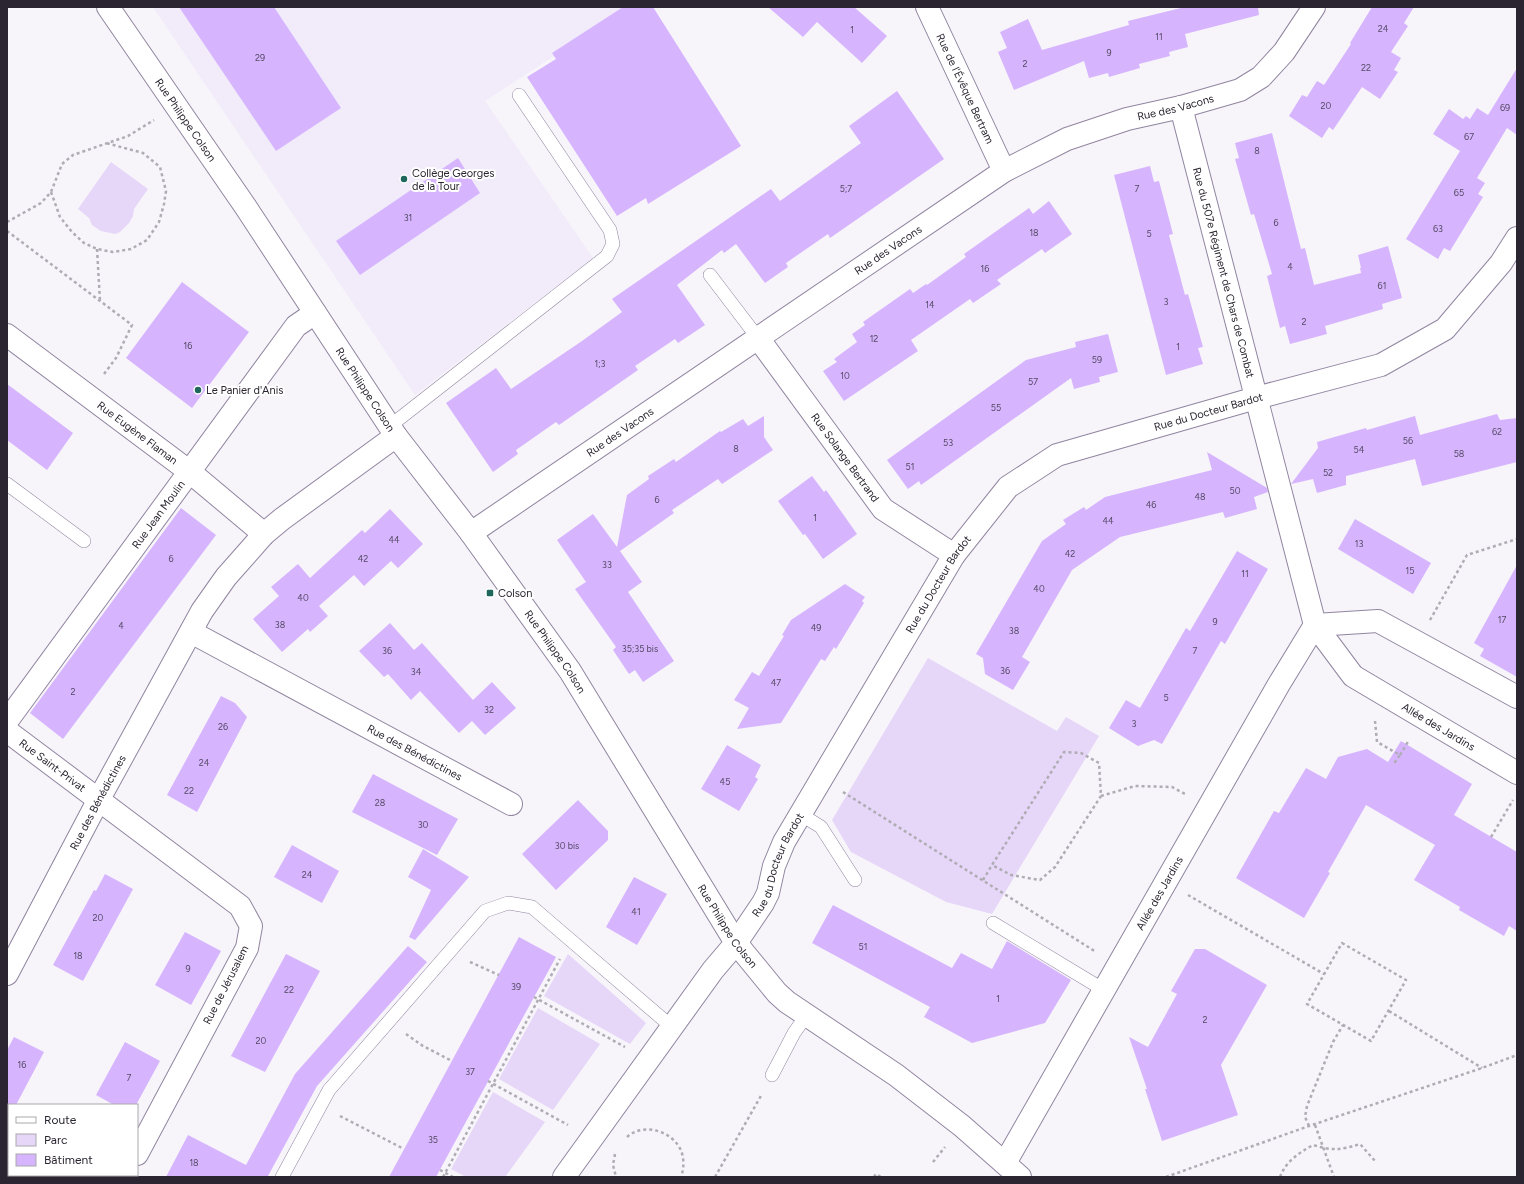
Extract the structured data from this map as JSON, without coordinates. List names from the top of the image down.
{
  "streets": {
    "street": [
      "Rue de l'Évêque Bertram",
      "Rue des Vacons",
      "Rue Philippe Colson",
      "Rue du 507e Régiment de Chars de Combat",
      "Rue du Docteur Bardot",
      "Rue Eugène Flaman",
      "Rue Solange Bertrand",
      "Rue Jean Moulin",
      "Allée des Jardins",
      "Rue des Bénédictines",
      "Rue Saint-Privat",
      "Rue de Jérusalem"
    ]
  },
  "crossings": [
    ["Rue de l'Évêque Bertram", "Rue des Vacons"],
    ["Rue des Vacons", "Rue Philippe Colson"],
    ["Rue des Vacons", "Rue du 507e Régiment de Chars de Combat"],
    ["Rue des Vacons", "Rue Solange Bertrand"],
    ["Rue Philippe Colson", "Rue du Docteur Bardot"],
    ["Rue Philippe Colson", "Rue Jean Moulin"],
    ["Rue Philippe Colson", "Allée des Jardins"],
    ["Rue Philippe Colson", "Rue des Bénédictines"],
    ["Rue du 507e Régiment de Chars de Combat", "Rue du Docteur Bardot"],
    ["Rue du 507e Régiment de Chars de Combat", "Allée des Jardins"],
    ["Rue du Docteur Bardot", "Rue Solange Bertrand"],
    ["Rue Eugène Flaman", "Rue Jean Moulin"],
    ["Rue Eugène Flaman", "Rue des Bénédictines"],
    ["Rue des Bénédictines", "Rue Saint-Privat"],
    ["Rue des Bénédictines", "Rue de Jérusalem"],
    ["Rue Saint-Privat", "Rue de Jérusalem"]
  ],
  "places": {
    "other": ["Collège Georges de la Tour", "Le Panier d'Anis"],
    "transit": ["Colson"]
  },
  "house_numbers": [
    "24",
    "1",
    "11",
    "9",
    "29",
    "2",
    "22",
    "20",
    "69",
    "67",
    "8",
    "5;7",
    "7",
    "65",
    "31",
    "6",
    "63",
    "18",
    "5",
    "4",
    "16",
    "61",
    "3",
    "14",
    "2",
    "12",
    "16",
    "1",
    "59",
    "1;3",
    "10",
    "57",
    "55",
    "62",
    "56",
    "53",
    "8",
    "54",
    "58",
    "51",
    "52",
    "50",
    "48",
    "6",
    "46",
    "1",
    "44",
    "44",
    "13",
    "42",
    "6",
    "42",
    "33",
    "15",
    "11",
    "40",
    "40",
    "17",
    "9",
    "38",
    "4",
    "49",
    "38",
    "35;35 bis",
    "36",
    "7",
    "36",
    "34",
    "47",
    "2",
    "5",
    "32",
    "3",
    "26",
    "24",
    "45",
    "22",
    "28",
    "30",
    "30 bis",
    "24",
    "41",
    "20",
    "51",
    "18",
    "9",
    "39",
    "22",
    "1",
    "2",
    "20",
    "16",
    "37",
    "7",
    "35",
    "18"
  ],
  "legend": ["Route", "Parc", "Bâtiment"]
}
